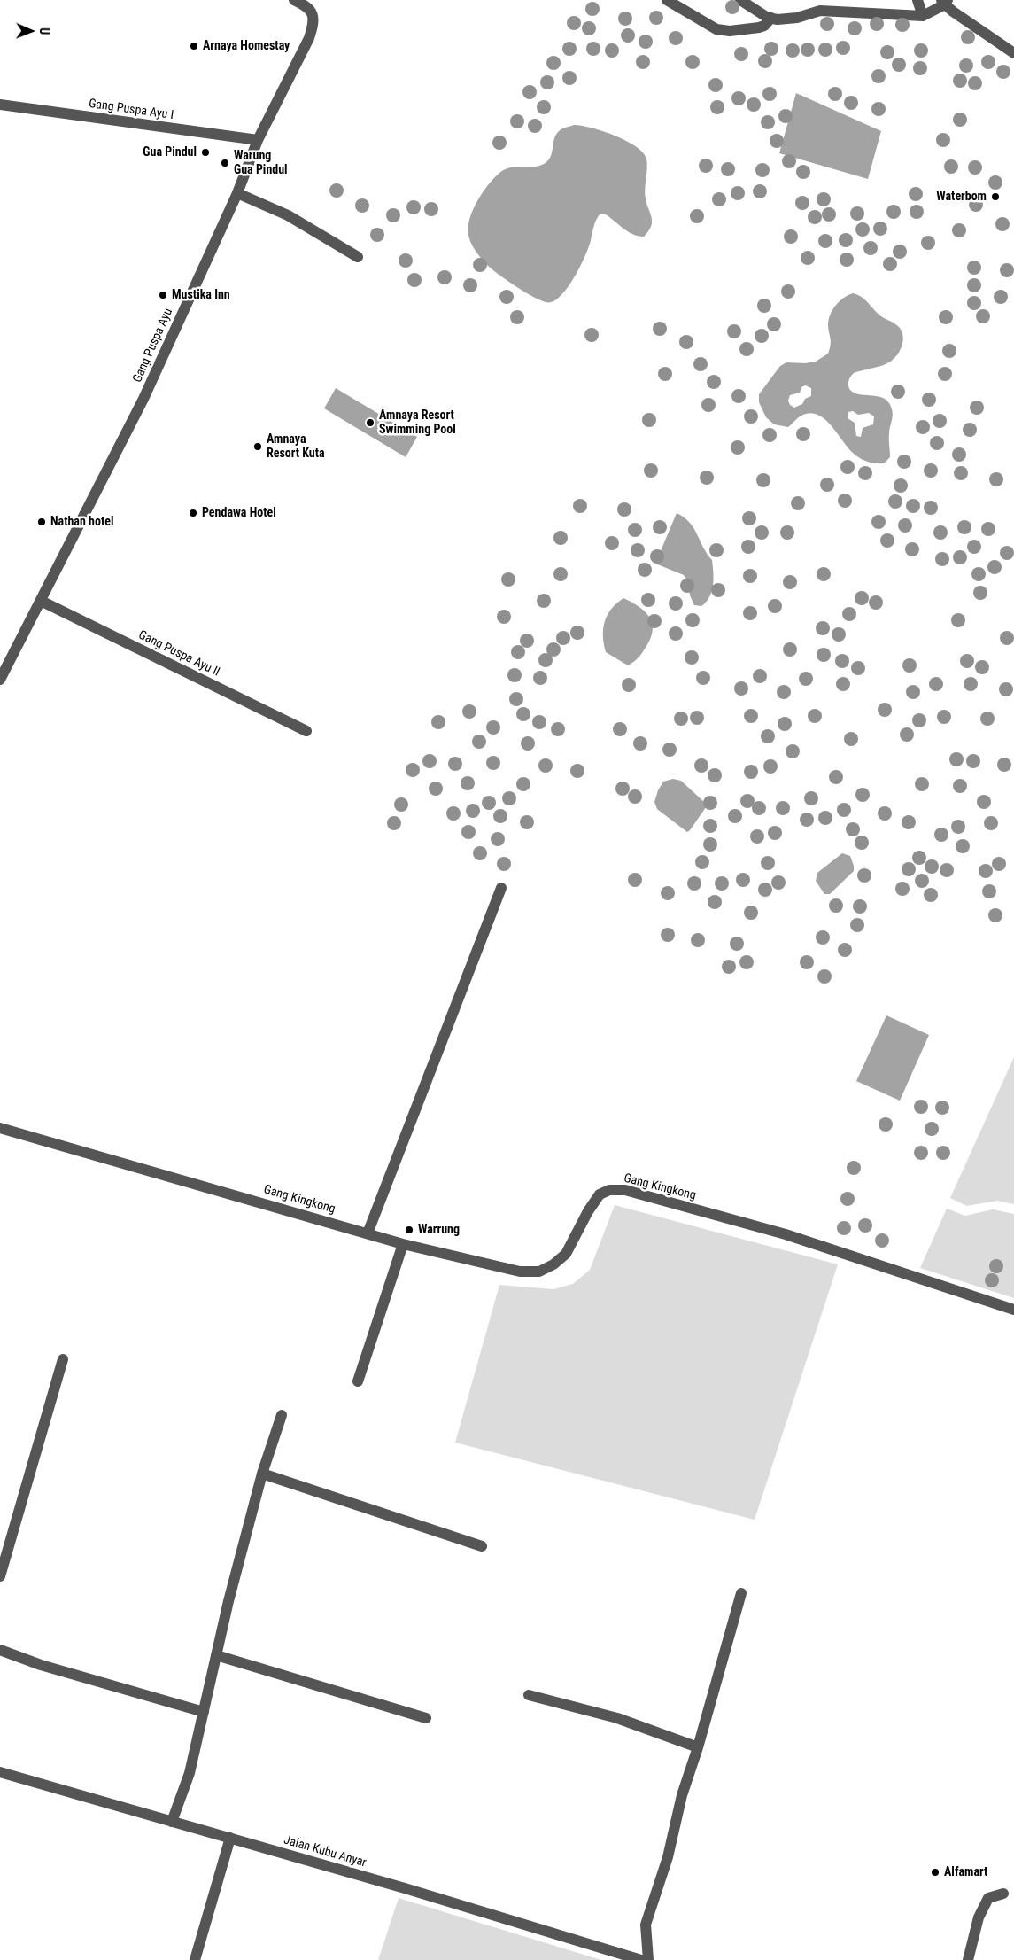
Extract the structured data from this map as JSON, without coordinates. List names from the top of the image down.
{
  "streets": {
    "street": [
      "Gang Puspa Ayu I",
      "Gang Puspa Ayu",
      "Gang Puspa Ayu II",
      "Gang Kingkong",
      "Jalan Kubu Anyar"
    ]
  },
  "crossings": [
    ["Gang Puspa Ayu I", "Gang Puspa Ayu"],
    ["Gang Puspa Ayu", "Gang Puspa Ayu II"]
  ],
  "places": [
    "Arnaya Homestay",
    "Gua Pindul",
    "Warung Gua Pindul",
    "Waterbom",
    "Mustika Inn",
    "Amnaya Resort Swimming Pool",
    "Amnaya Resort Kuta",
    "Pendawa Hotel",
    "Nathan hotel",
    "Warrung",
    "Alfamart"
  ],
  "north": "right"
}
